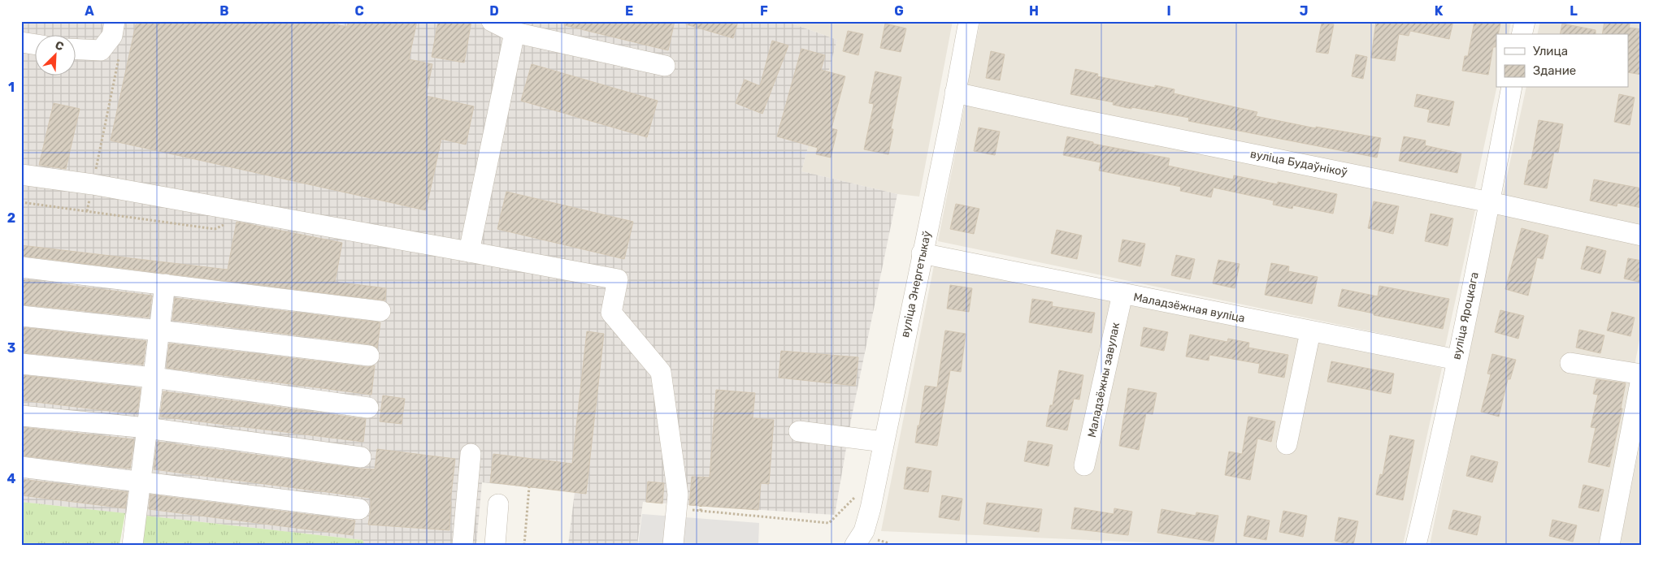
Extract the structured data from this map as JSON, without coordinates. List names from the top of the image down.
{
  "streets": {
    "street": [
      "вуліца Будаўнікоў",
      "вуліца Энергетыкаў",
      "Маладзёжная вуліца",
      "вуліца Яроцкага",
      "Маладзёжны завулак"
    ]
  },
  "crossings": [
    ["вуліца Будаўнікоў", "вуліца Энергетыкаў"],
    ["вуліца Будаўнікоў", "вуліца Яроцкага"],
    ["вуліца Энергетыкаў", "Маладзёжная вуліца"],
    ["Маладзёжная вуліца", "вуліца Яроцкага"],
    ["Маладзёжная вуліца", "Маладзёжны завулак"]
  ],
  "legend": ["Улица", "Здание"],
  "north": "top right",
  "grid": {
    "columns": [
      "A",
      "B",
      "C",
      "D",
      "E",
      "F",
      "G",
      "H",
      "I",
      "J",
      "K",
      "L"
    ],
    "rows": [
      "1",
      "2",
      "3",
      "4"
    ]
  }
}
